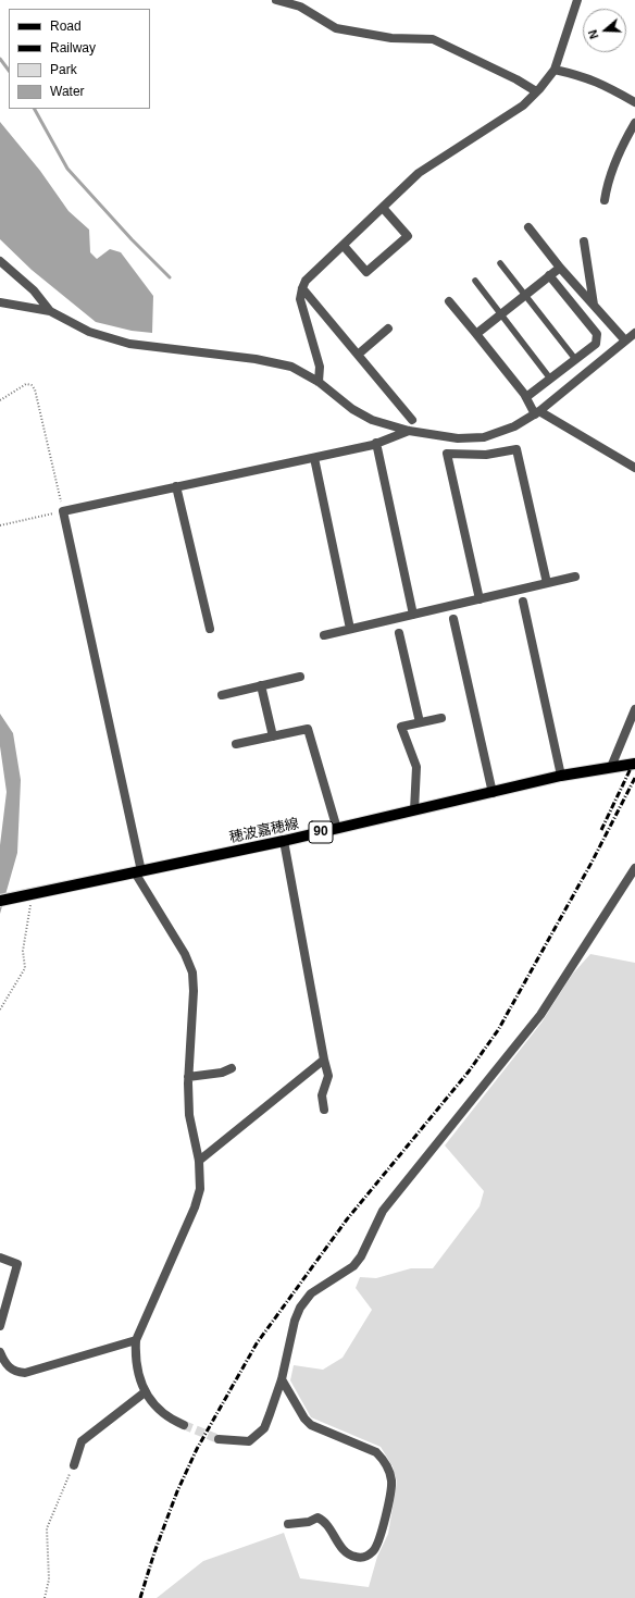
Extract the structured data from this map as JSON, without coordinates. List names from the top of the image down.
{
  "streets": {
    "main road": ["穂波嘉穂線", "90"]
  },
  "legend": [
    "Road",
    "Railway",
    "Park",
    "Water"
  ],
  "north": "left"
}
